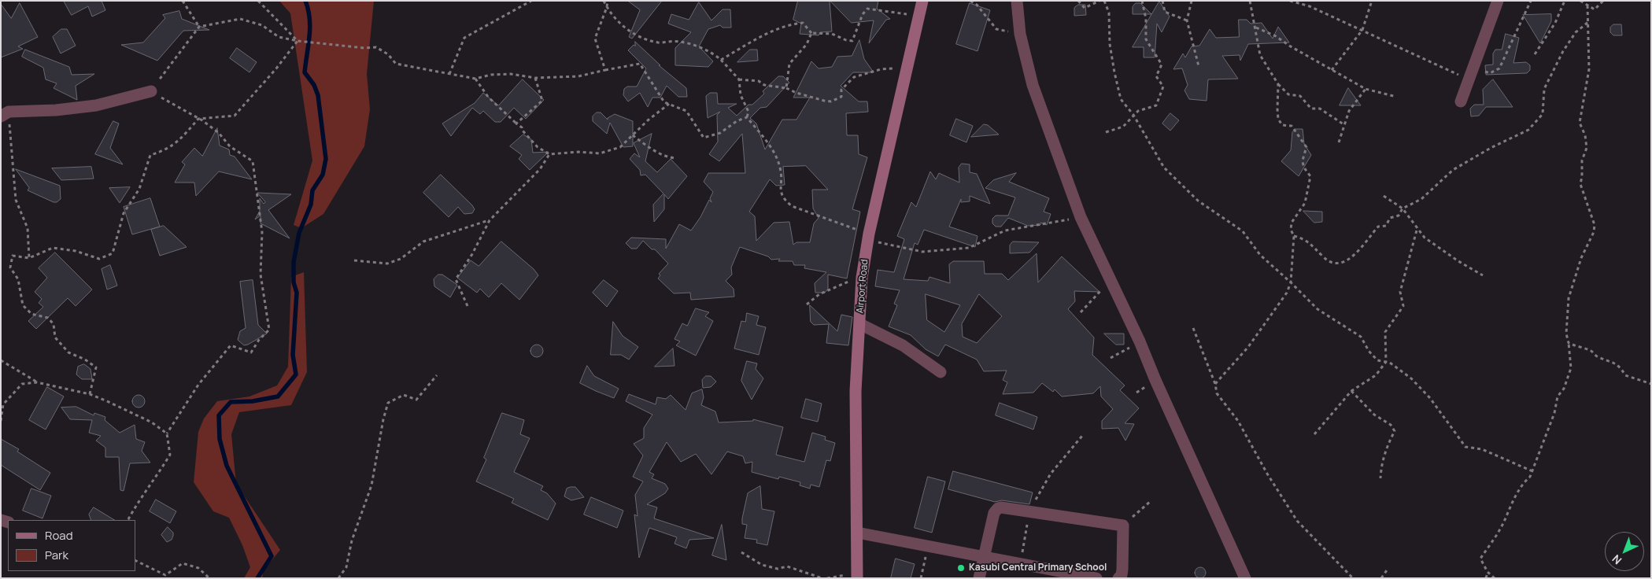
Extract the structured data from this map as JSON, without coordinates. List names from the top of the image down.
{
  "streets": {
    "street": ["Airport Road"]
  },
  "places": ["Kasubi Central Primary School"],
  "legend": ["Road", "Park"],
  "north": "bottom left"
}
